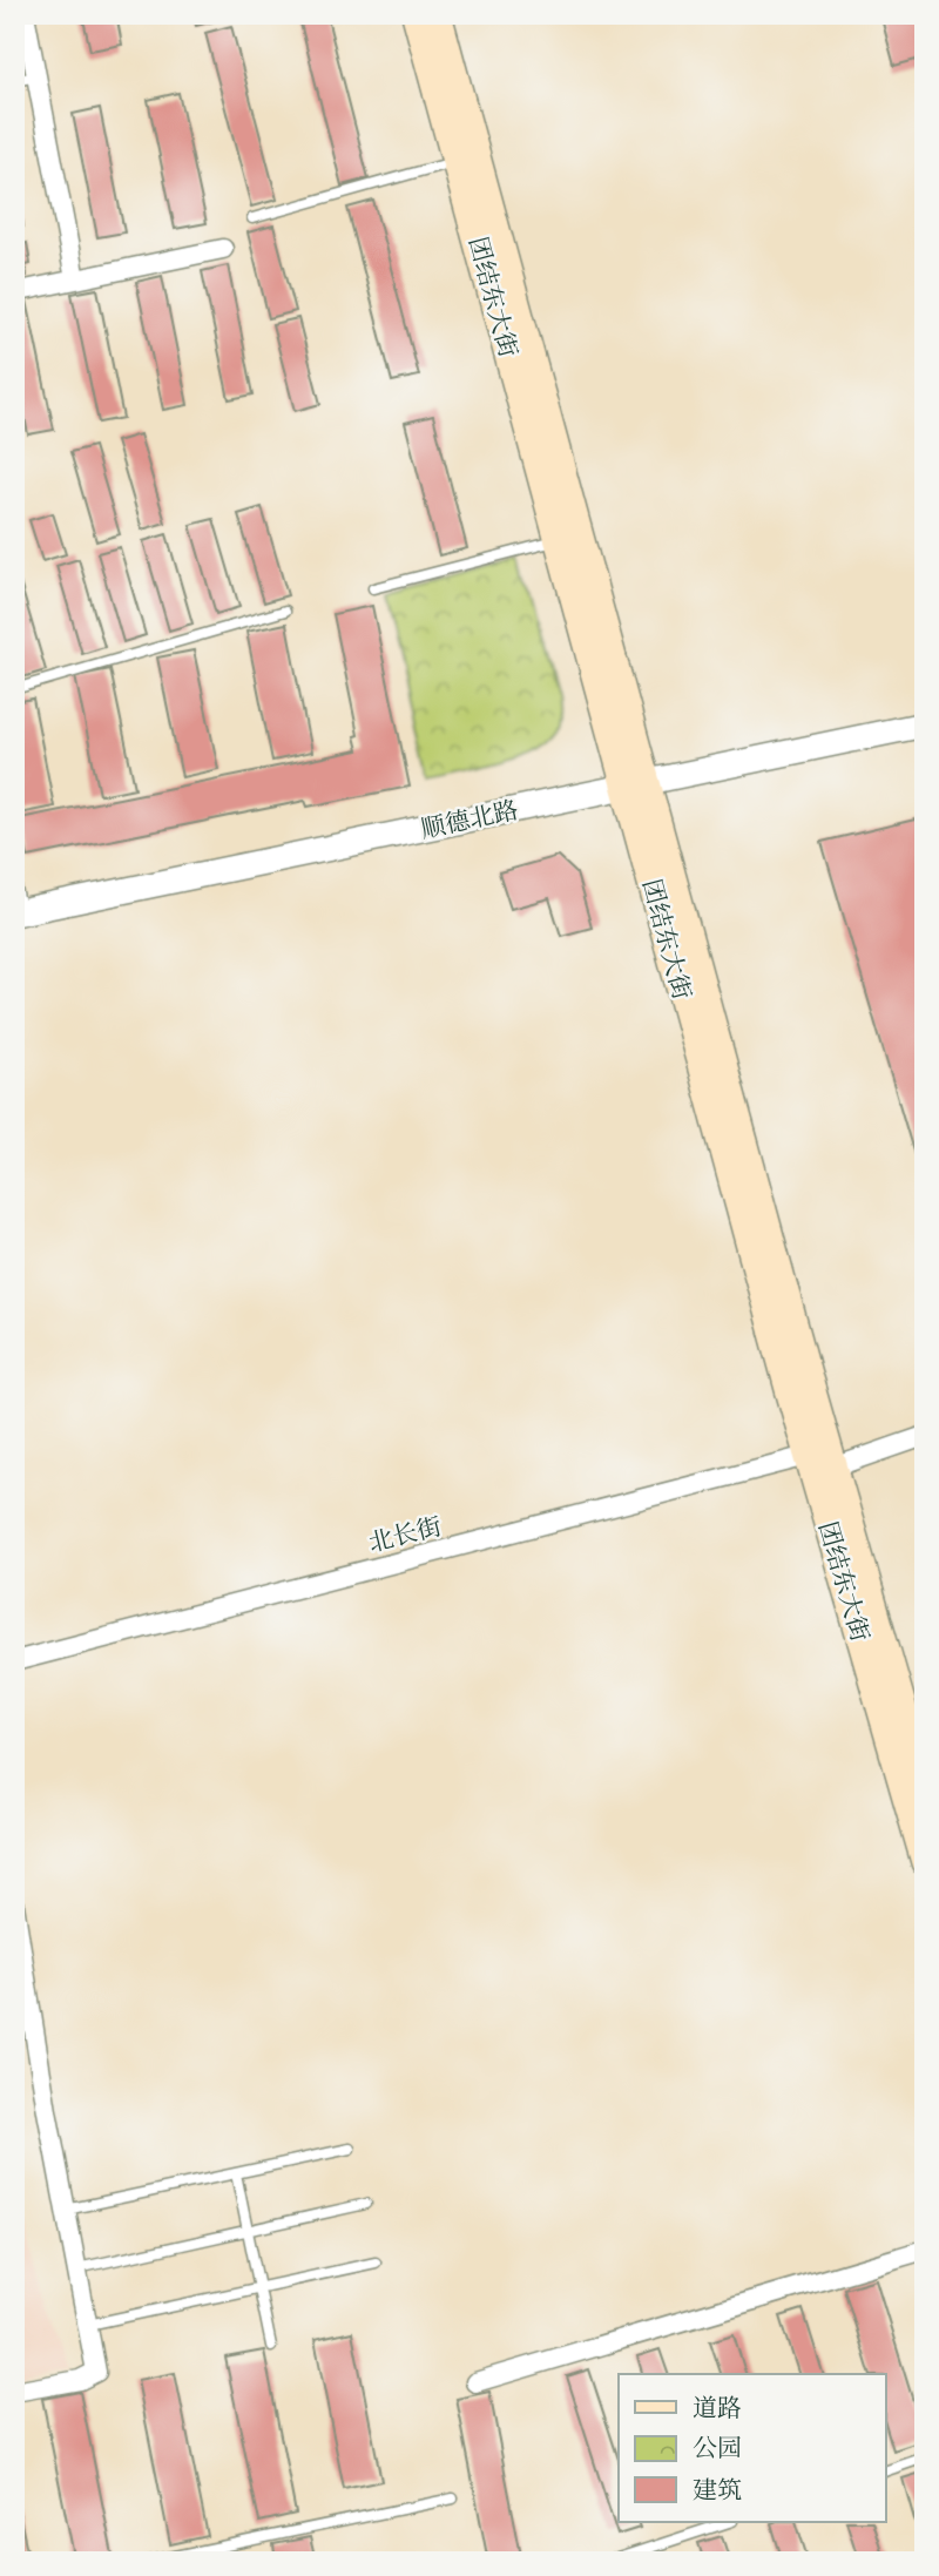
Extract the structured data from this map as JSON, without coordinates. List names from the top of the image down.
{
  "streets": {
    "main road": ["团结东大街"],
    "street": ["顺德北路", "北长街"]
  },
  "crossings": [
    ["团结东大街", "顺德北路"],
    ["团结东大街", "北长街"]
  ],
  "legend": ["道路", "公园", "建筑"]
}
